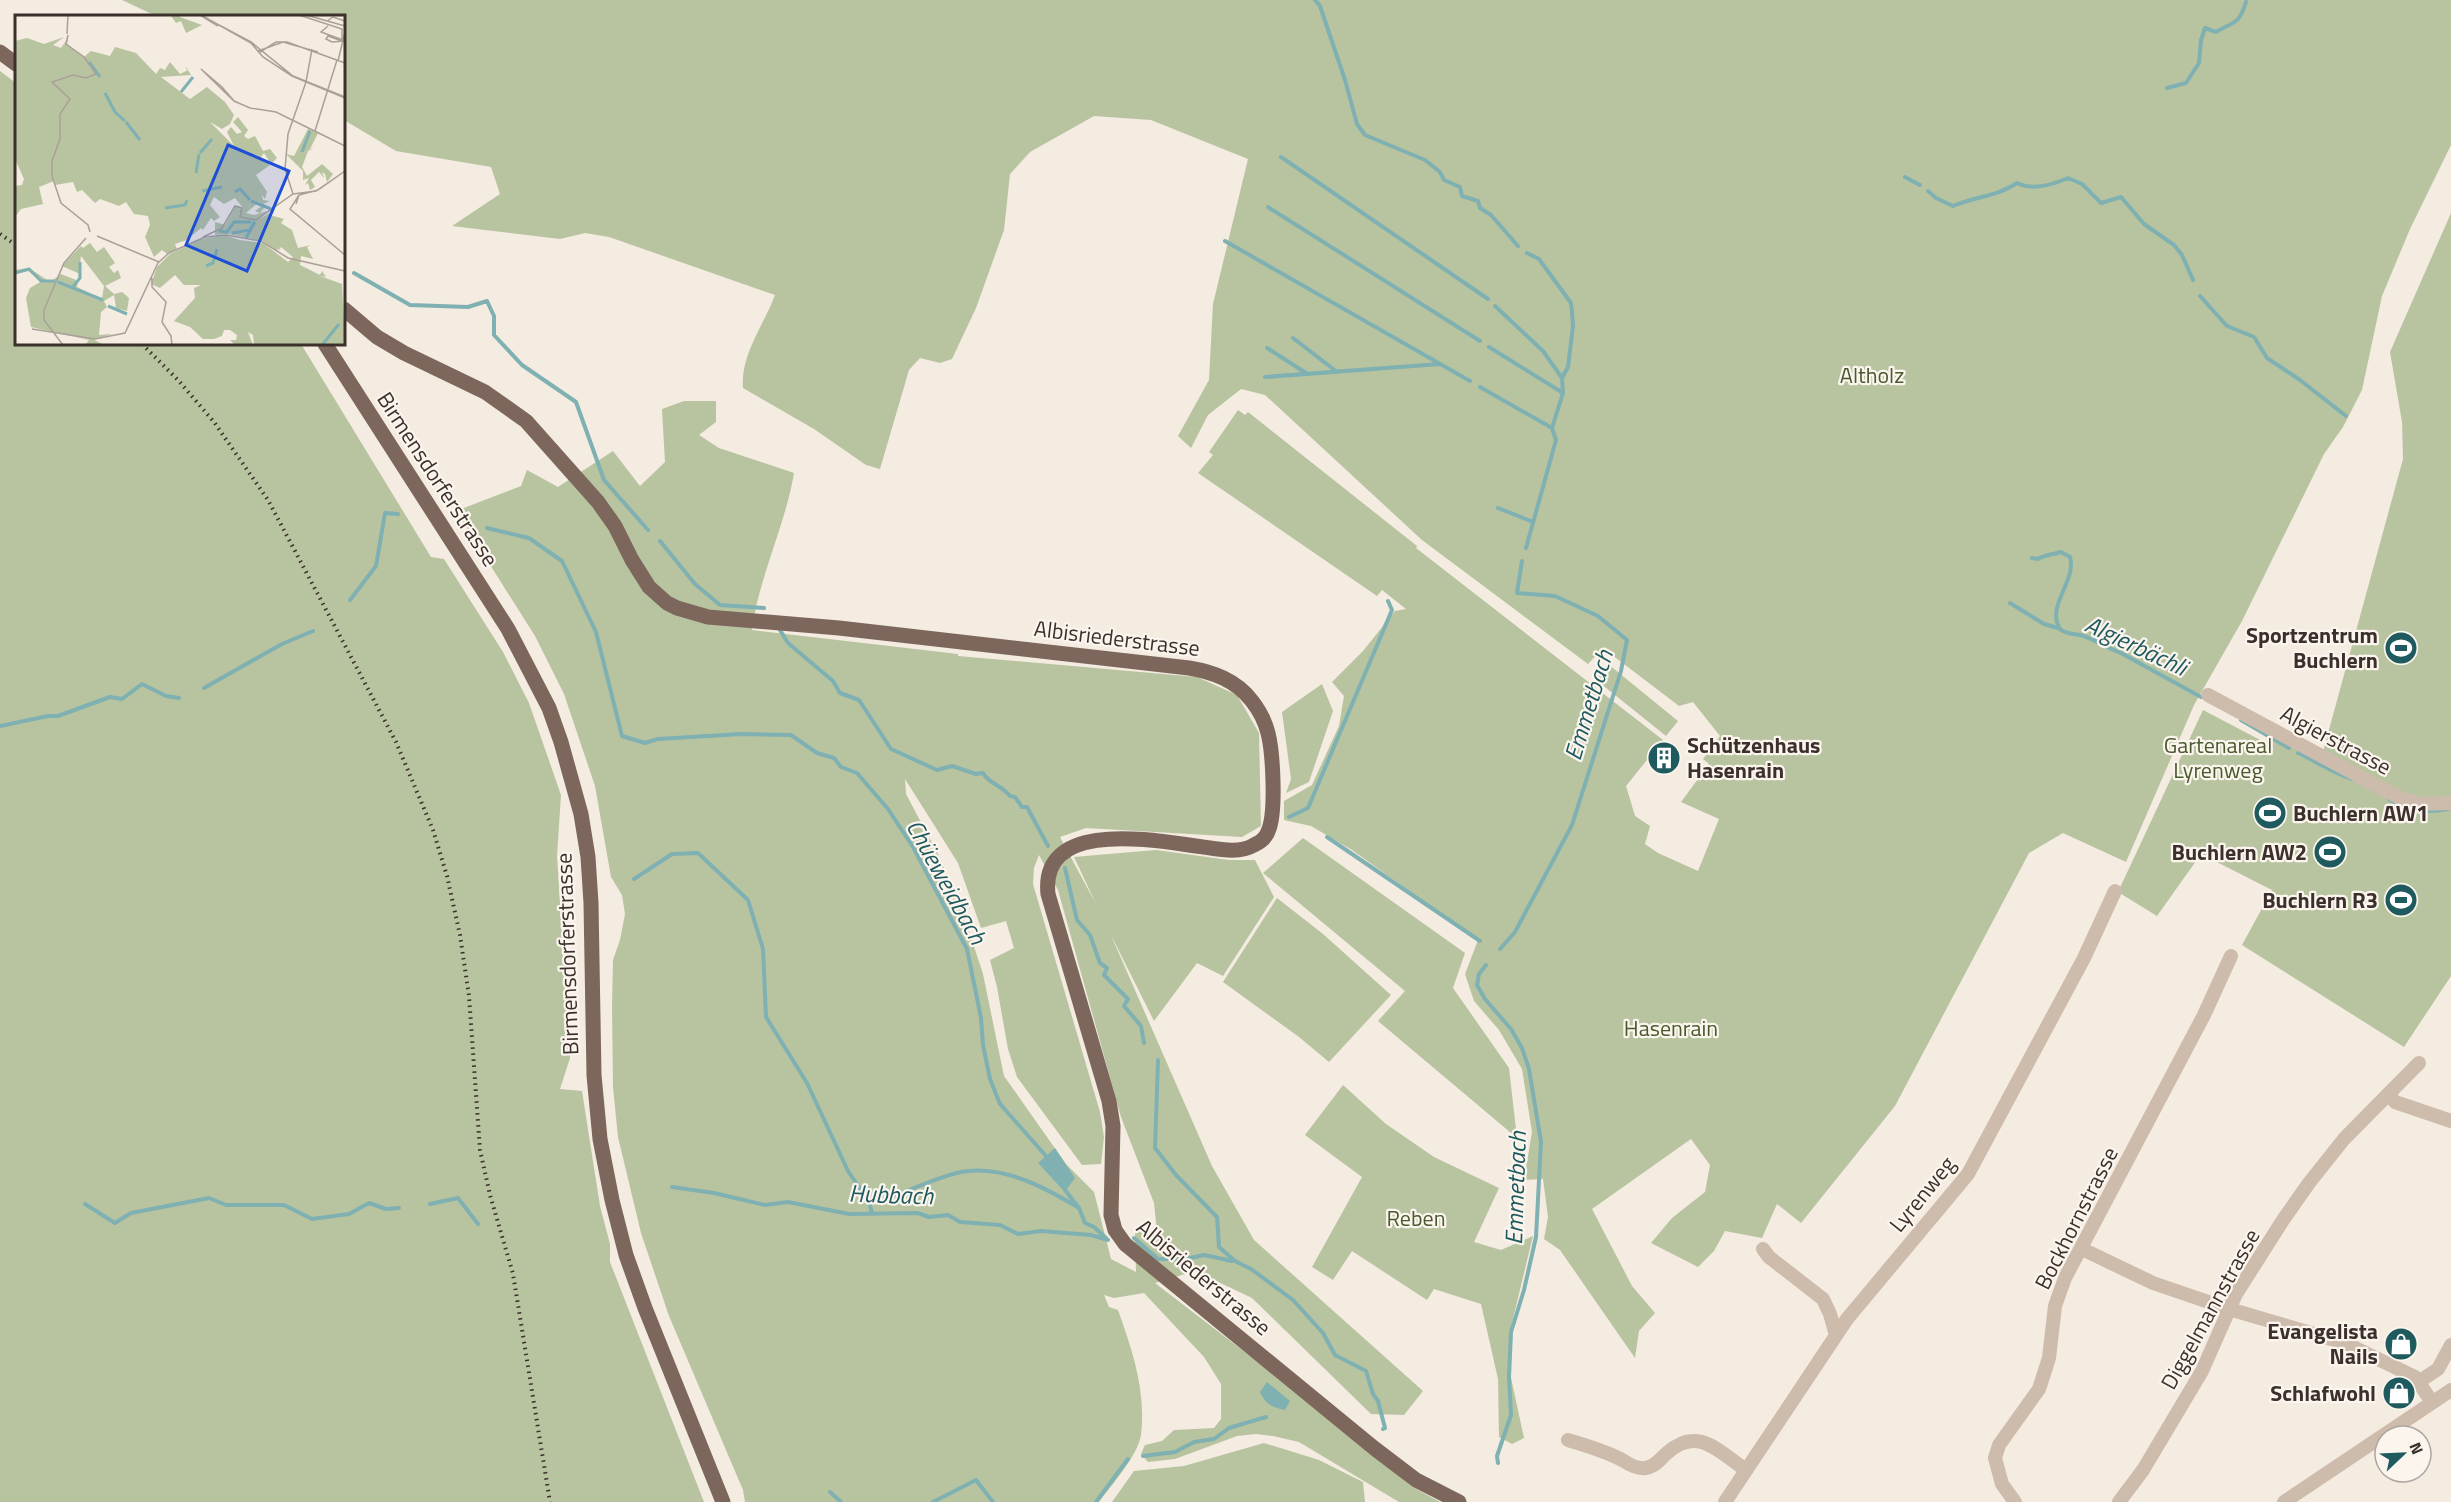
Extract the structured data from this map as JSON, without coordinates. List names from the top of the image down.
{
  "streets": {
    "main road": ["Birmensdorferstrasse", "Albisriederstrasse"],
    "street": [
      "Algierstrasse",
      "Lyrenweg",
      "Bockhornstrasse",
      "Diggelmannstrasse"
    ]
  },
  "water": [
    "Algierbächli",
    "Emmetbach",
    "Chüeweidbach",
    "Hubbach"
  ],
  "parks": [
    "Altholz",
    "Gartenareal Lyrenweg",
    "Hasenrain",
    "Reben"
  ],
  "places": {
    "sports": [
      "Sportzentrum Buchlern",
      "Buchlern AW1",
      "Buchlern AW2",
      "Buchlern R3"
    ],
    "building": ["Schützenhaus Hasenrain"],
    "shop": ["Evangelista Nails", "Schlafwohl"]
  },
  "north": "top right"
}
